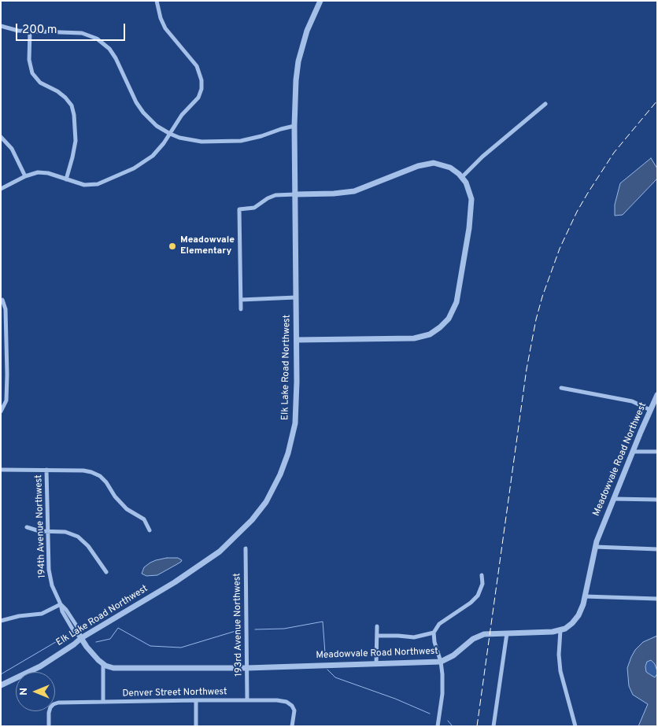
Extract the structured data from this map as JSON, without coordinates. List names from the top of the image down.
{
  "streets": {
    "street": [
      "Elk Lake Road Northwest",
      "Meadowvale Road Northwest",
      "194th Avenue Northwest",
      "193rd Avenue Northwest",
      "Denver Street Northwest"
    ]
  },
  "crossings": [
    ["Elk Lake Road Northwest", "194th Avenue Northwest"],
    ["Meadowvale Road Northwest", "193rd Avenue Northwest"],
    ["193rd Avenue Northwest", "Denver Street Northwest"]
  ],
  "places": ["Meadowvale Elementary"],
  "scale_bar": "200 m",
  "north": "left"
}
